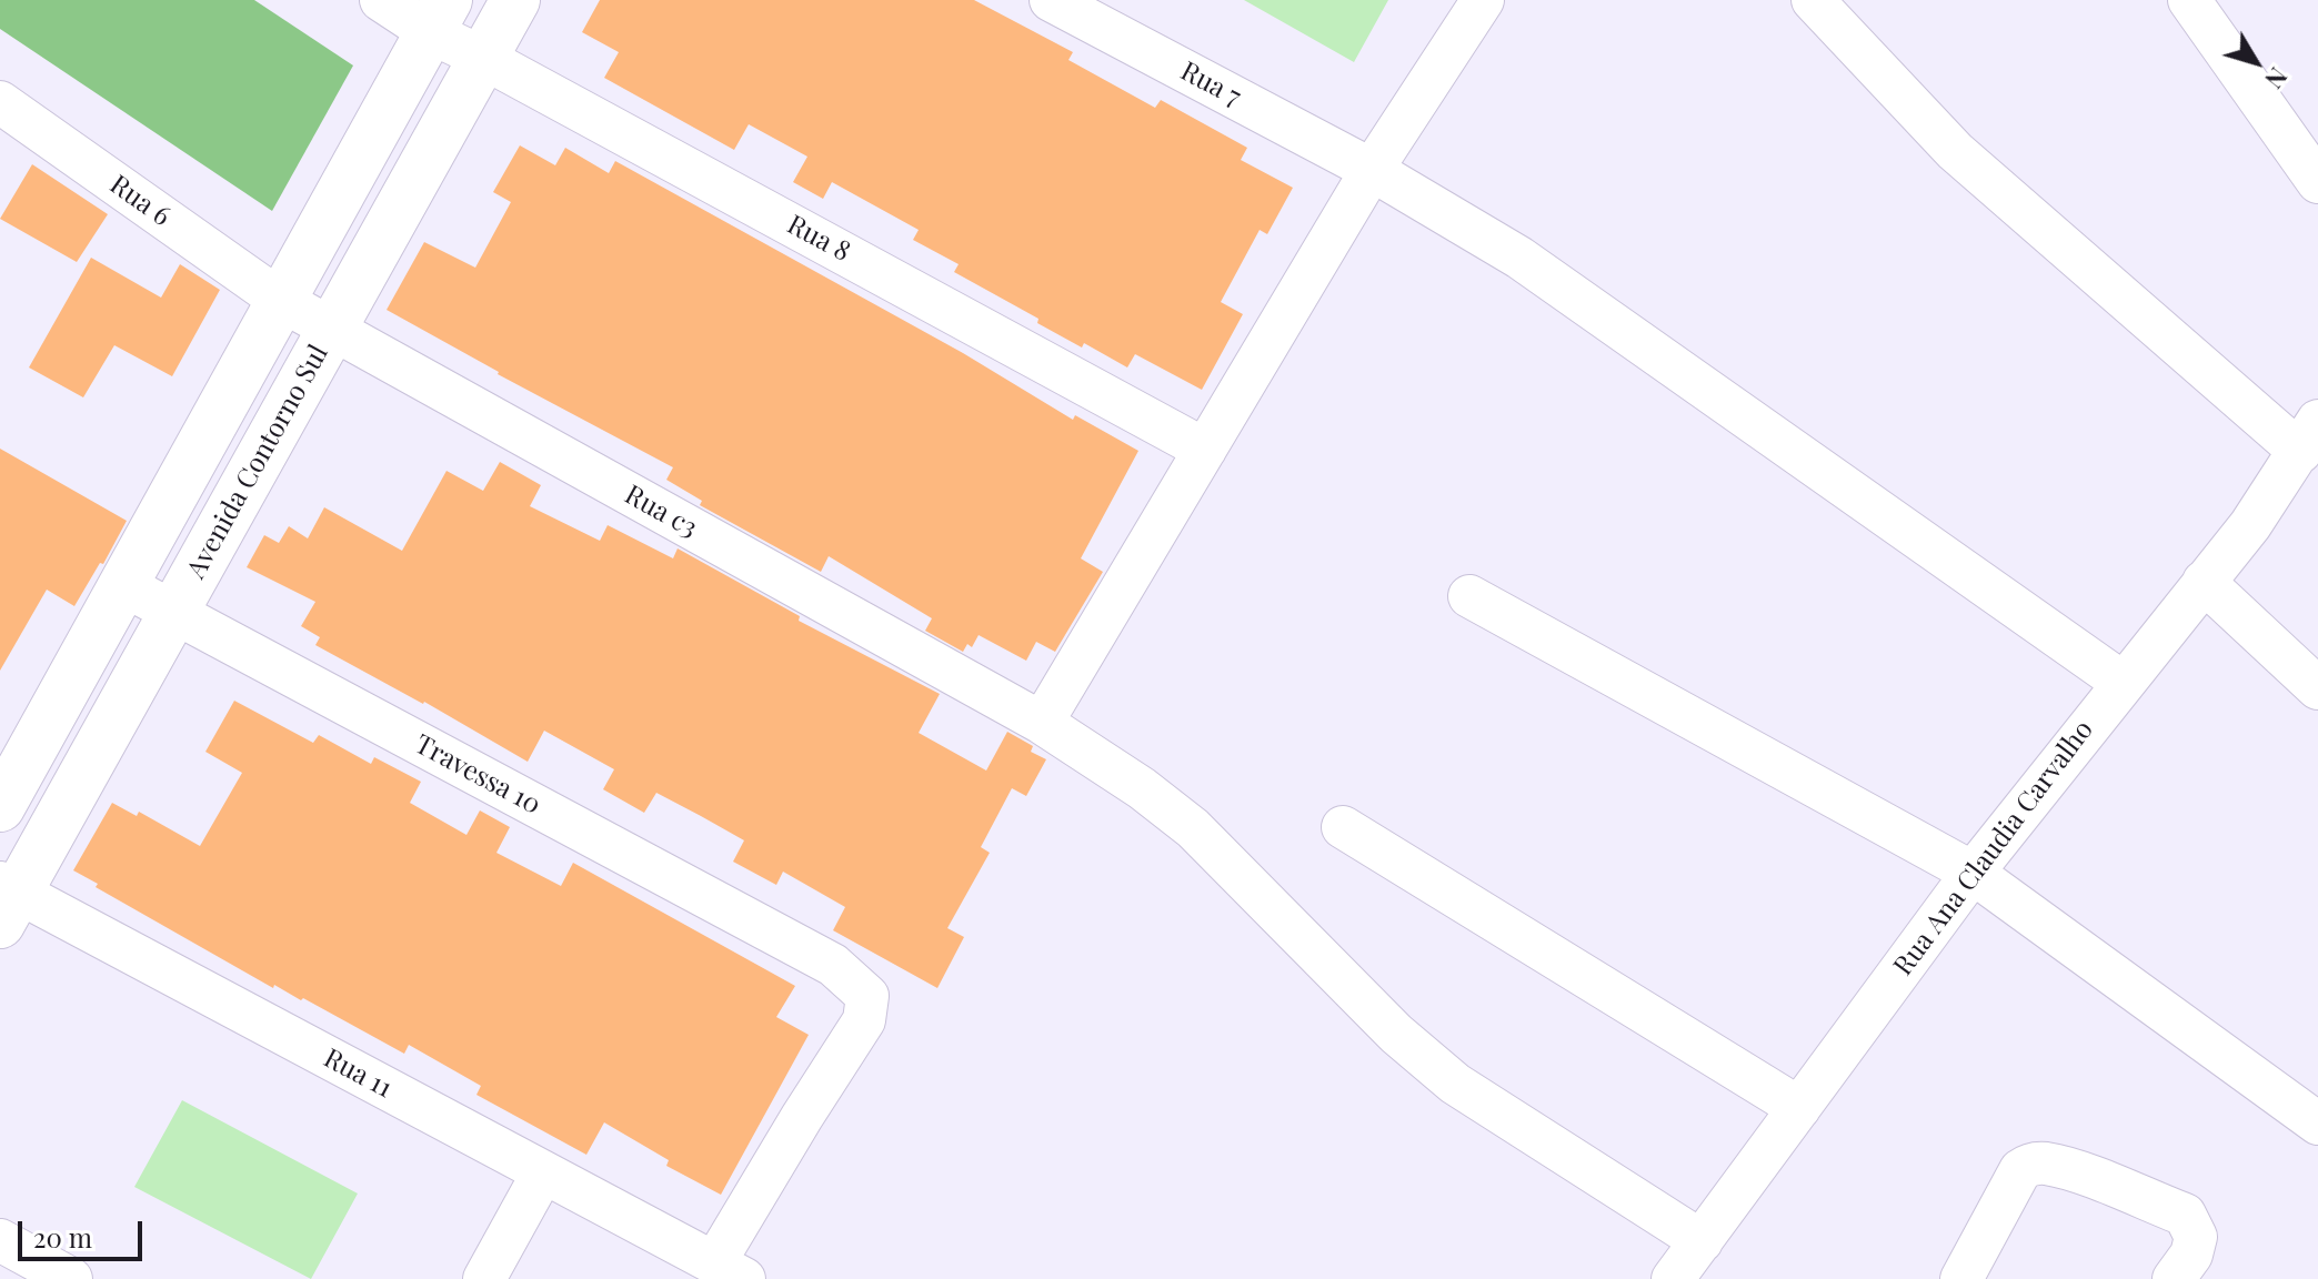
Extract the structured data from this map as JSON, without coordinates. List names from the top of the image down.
{
  "streets": {
    "street": [
      "Rua 7",
      "Rua 6",
      "Rua 8",
      "Avenida Contorno Sul",
      "Rua c3",
      "Travessa 10",
      "Rua Ana Claudia Carvalho",
      "Rua 11"
    ]
  },
  "crossings": [
    ["Rua 7", "Rua Ana Claudia Carvalho"],
    ["Rua 6", "Rua c3"],
    ["Rua 8", "Avenida Contorno Sul"],
    ["Avenida Contorno Sul", "Rua c3"],
    ["Avenida Contorno Sul", "Travessa 10"],
    ["Avenida Contorno Sul", "Rua 11"],
    ["Rua c3", "Rua Ana Claudia Carvalho"],
    ["Travessa 10", "Rua 11"]
  ],
  "scale_bar": "20 m",
  "north": "bottom right"
}
